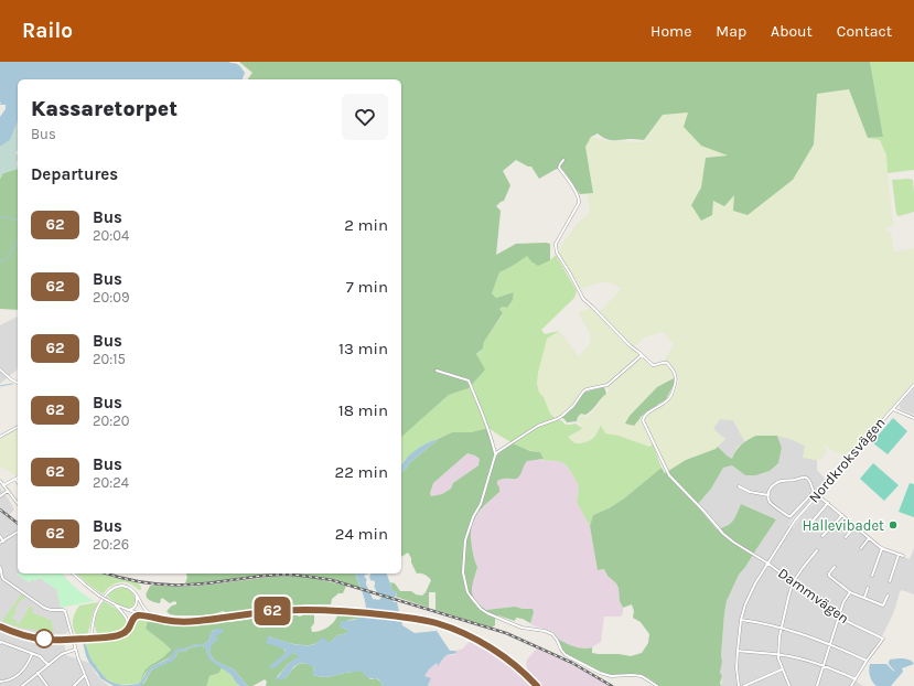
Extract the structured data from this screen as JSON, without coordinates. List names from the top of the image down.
{
  "streets": {
    "street": ["Nordkroksvägen", "Dammvägen"]
  },
  "crossings": [
    ["Nordkroksvägen", "Dammvägen"]
  ],
  "places": ["Hallevibadet"],
  "lines": ["bus line 62"],
  "page": {
    "header": "Railo",
    "nav": [
      "Home",
      "Map",
      "About",
      "Contact"
    ],
    "on_map": "62",
    "heading": [
      ["Kassaretorpet", "Bus"],
      "Departures"
    ],
    "list": [
      {
        "mark": "62",
        "name": "Bus",
        "note": "20:04",
        "value": "2 min"
      },
      {
        "mark": "62",
        "name": "Bus",
        "note": "20:09",
        "value": "7 min"
      },
      {
        "mark": "62",
        "name": "Bus",
        "note": "20:15",
        "value": "13 min"
      },
      {
        "mark": "62",
        "name": "Bus",
        "note": "20:20",
        "value": "18 min"
      },
      {
        "mark": "62",
        "name": "Bus",
        "note": "20:24",
        "value": "22 min"
      },
      {
        "mark": "62",
        "name": "Bus",
        "note": "20:26",
        "value": "24 min"
      }
    ]
  }
}
